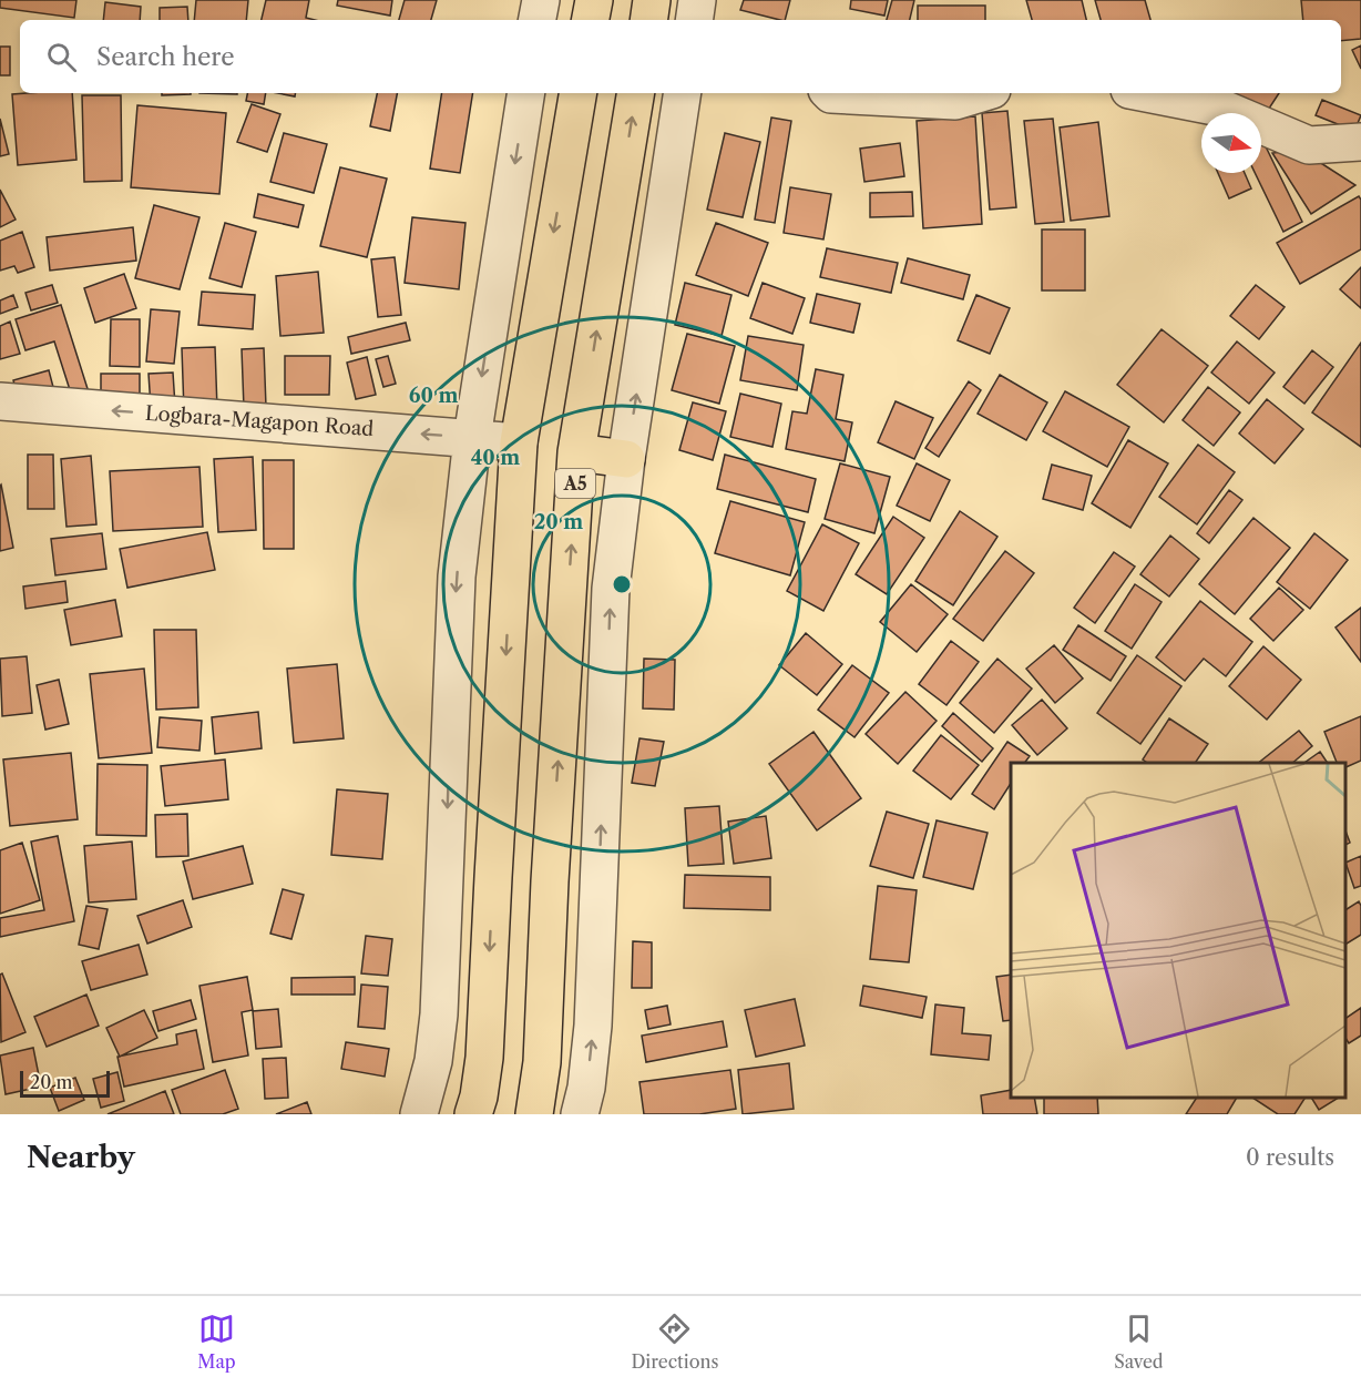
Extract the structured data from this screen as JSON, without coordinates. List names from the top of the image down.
{
  "streets": {
    "highway": ["A5"],
    "street": ["Logbara-Magapon Road"]
  },
  "one_way": ["Logbara-Magapon Road"],
  "scale_bar": "20 m",
  "north": "right",
  "page": {
    "search": "Search here",
    "scale": "20 m",
    "heading": ["Nearby", "0 results"],
    "nav": ["Map", "Directions", "Saved"]
  },
  "rings": ["60 m", "40 m", "20 m"]
}
